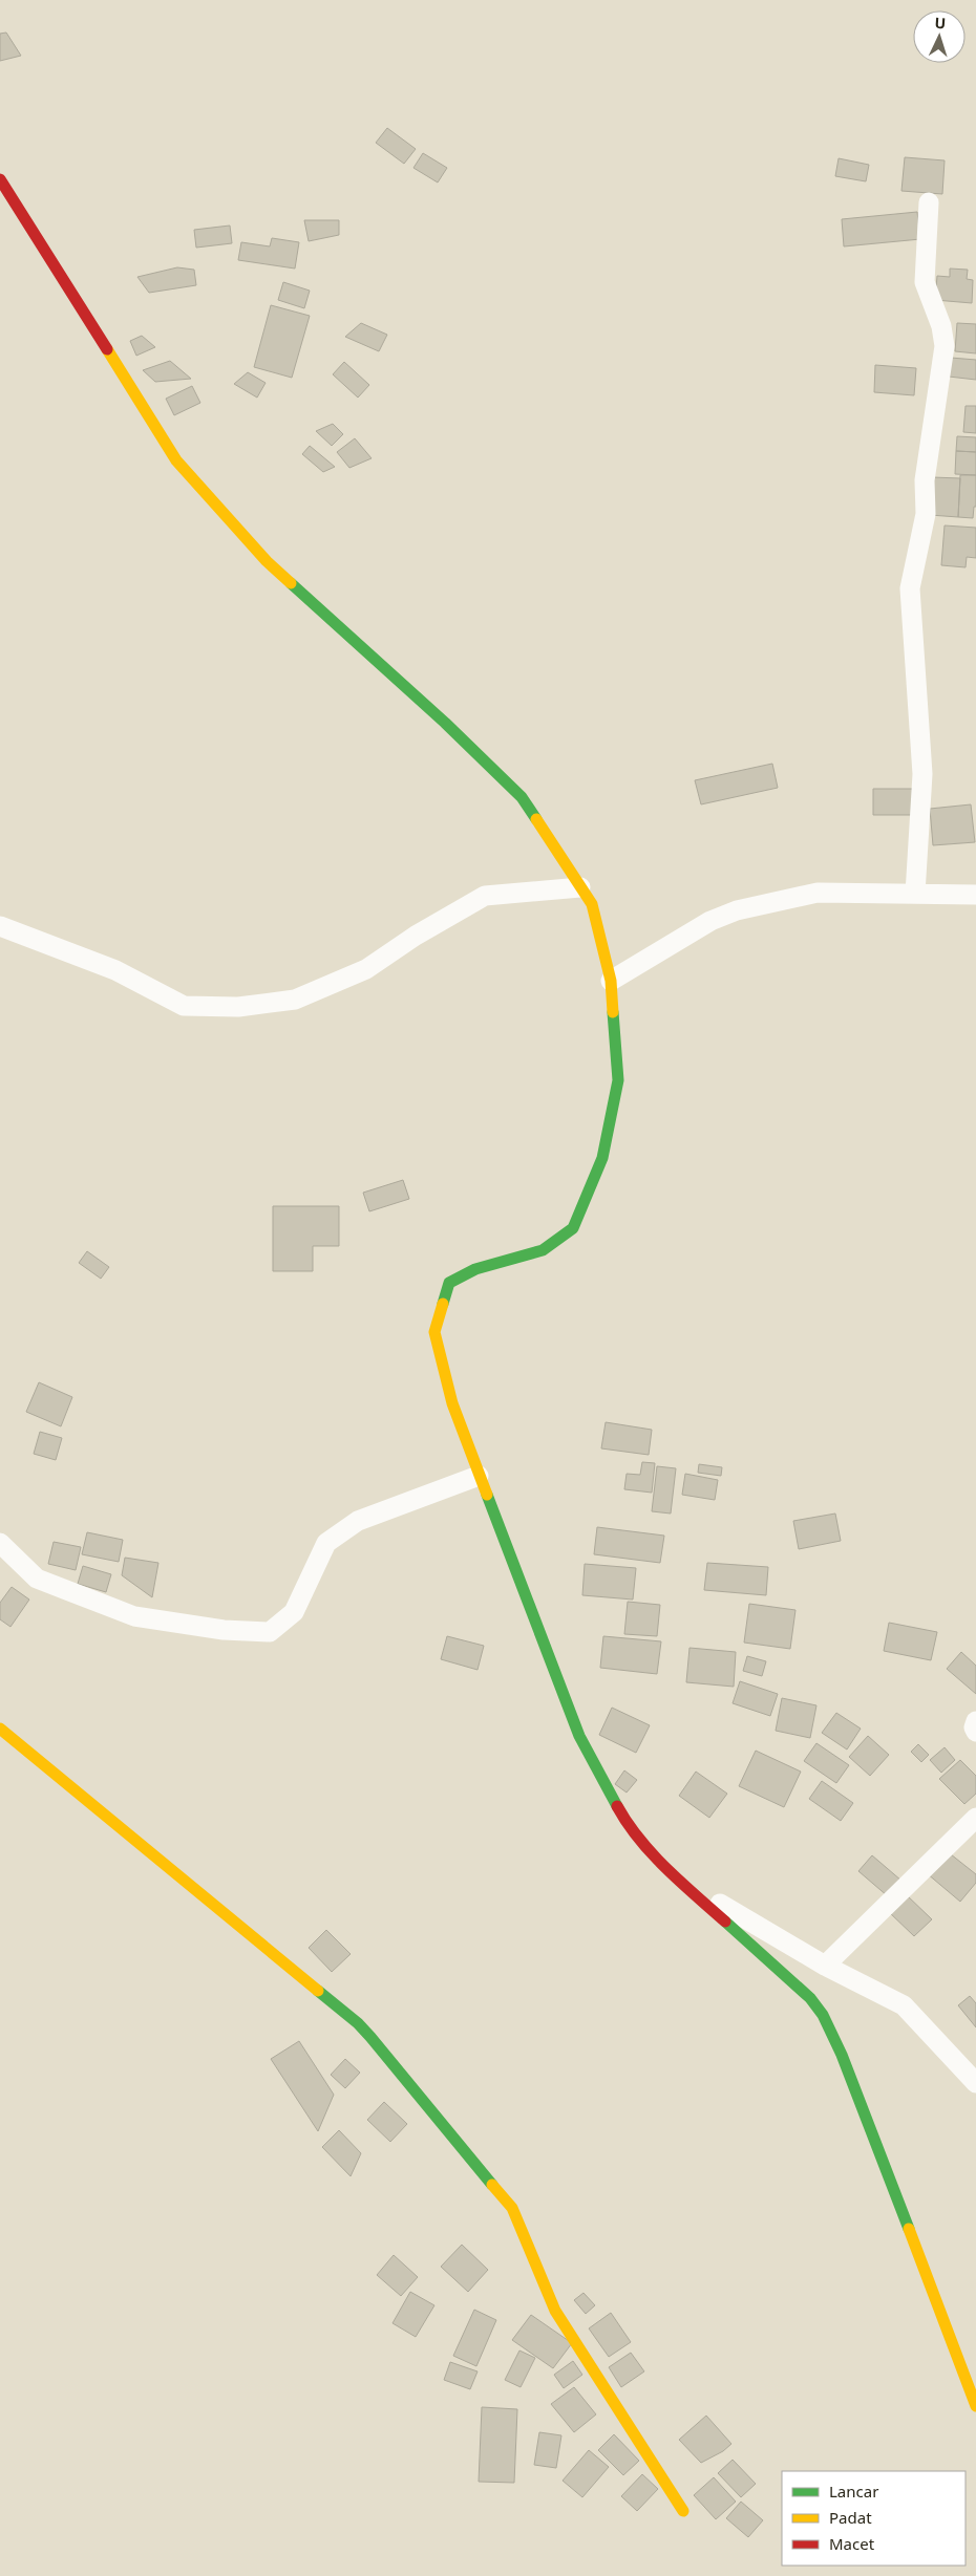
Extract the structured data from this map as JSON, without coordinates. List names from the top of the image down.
{
  "legend": ["Lancar", "Padat", "Macet"],
  "north": "top"
}
